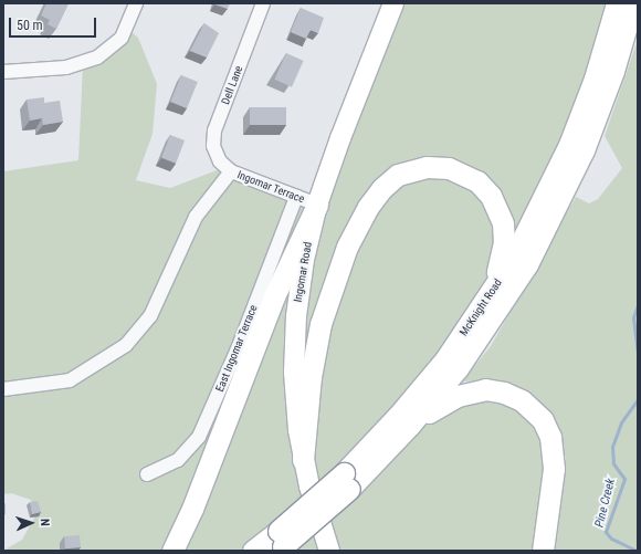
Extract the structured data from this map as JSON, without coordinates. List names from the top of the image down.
{
  "streets": {
    "highway": ["McKnight Road"],
    "main road": ["Ingomar Road"],
    "street": ["Dell Lane", "Ingomar Terrace", "East Ingomar Terrace"]
  },
  "crossings": [
    ["Dell Lane", "Ingomar Terrace"],
    ["Ingomar Terrace", "Ingomar Road"],
    ["Ingomar Terrace", "East Ingomar Terrace"]
  ],
  "water": ["Pine Creek"],
  "scale_bar": "50 m",
  "north": "right"
}
